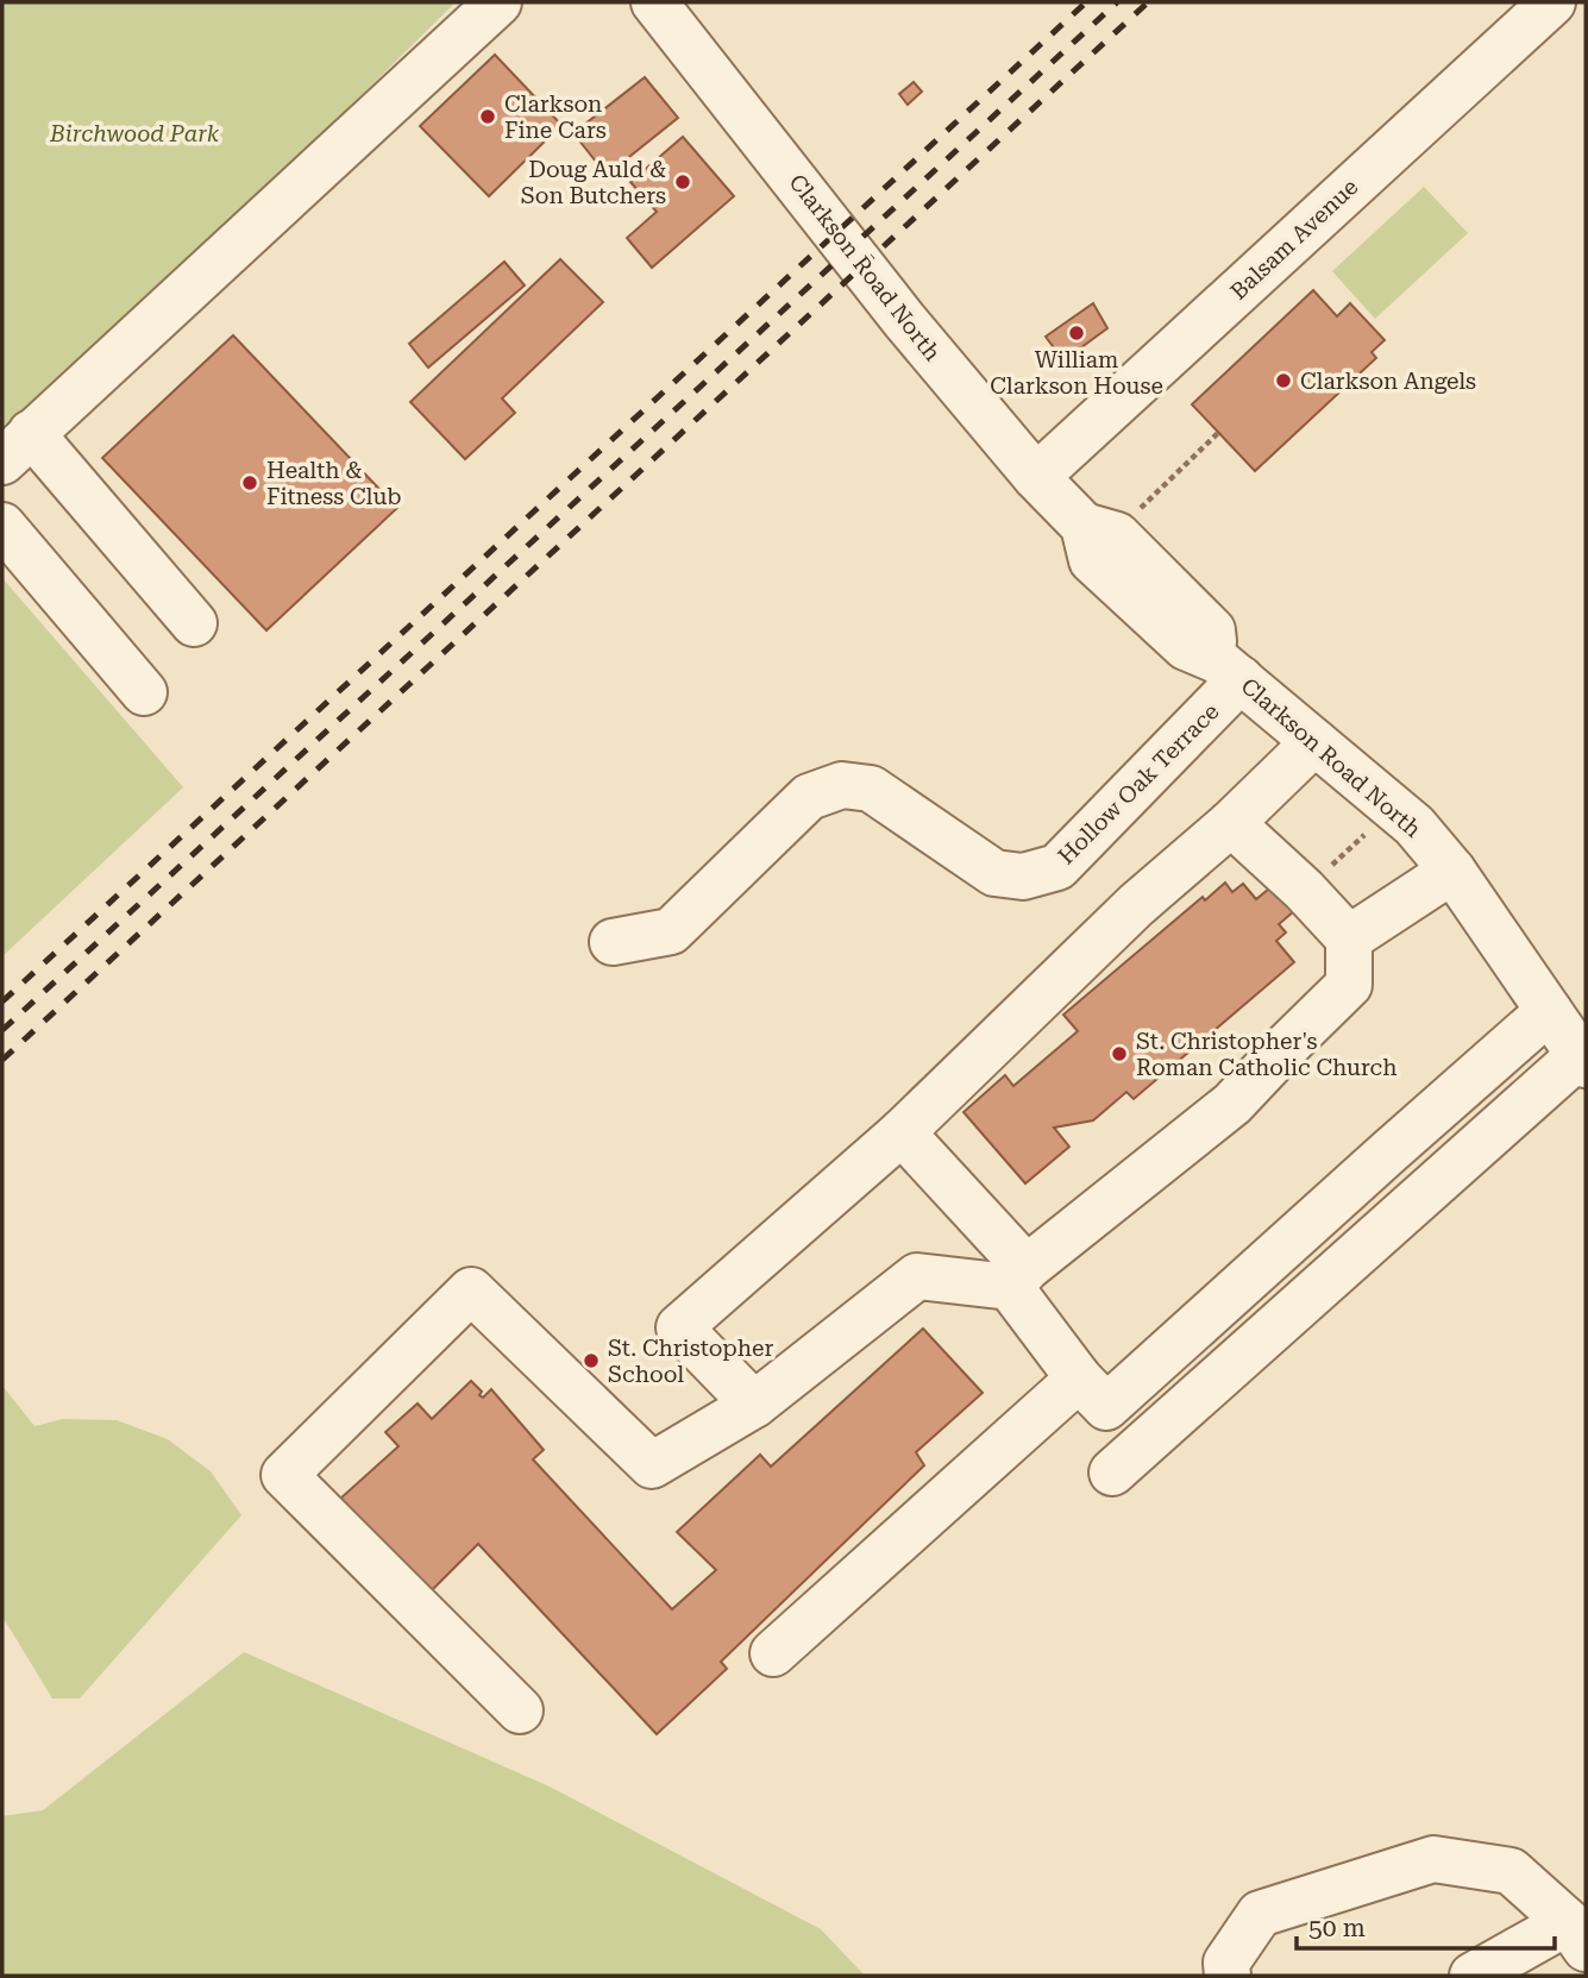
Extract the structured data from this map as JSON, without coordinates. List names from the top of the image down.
{
  "streets": {
    "street": ["Balsam Avenue", "Clarkson Road North", "Hollow Oak Terrace"]
  },
  "crossings": [
    ["Balsam Avenue", "Clarkson Road North"],
    ["Clarkson Road North", "Hollow Oak Terrace"]
  ],
  "parks": ["Birchwood Park"],
  "places": [
    "Clarkson Fine Cars",
    "Doug Auld & Son Butchers",
    "William Clarkson House",
    "Clarkson Angels",
    "Health & Fitness Club",
    "St. Christopher's Roman Catholic Church",
    "St. Christopher School"
  ],
  "scale_bar": "50 m"
}
